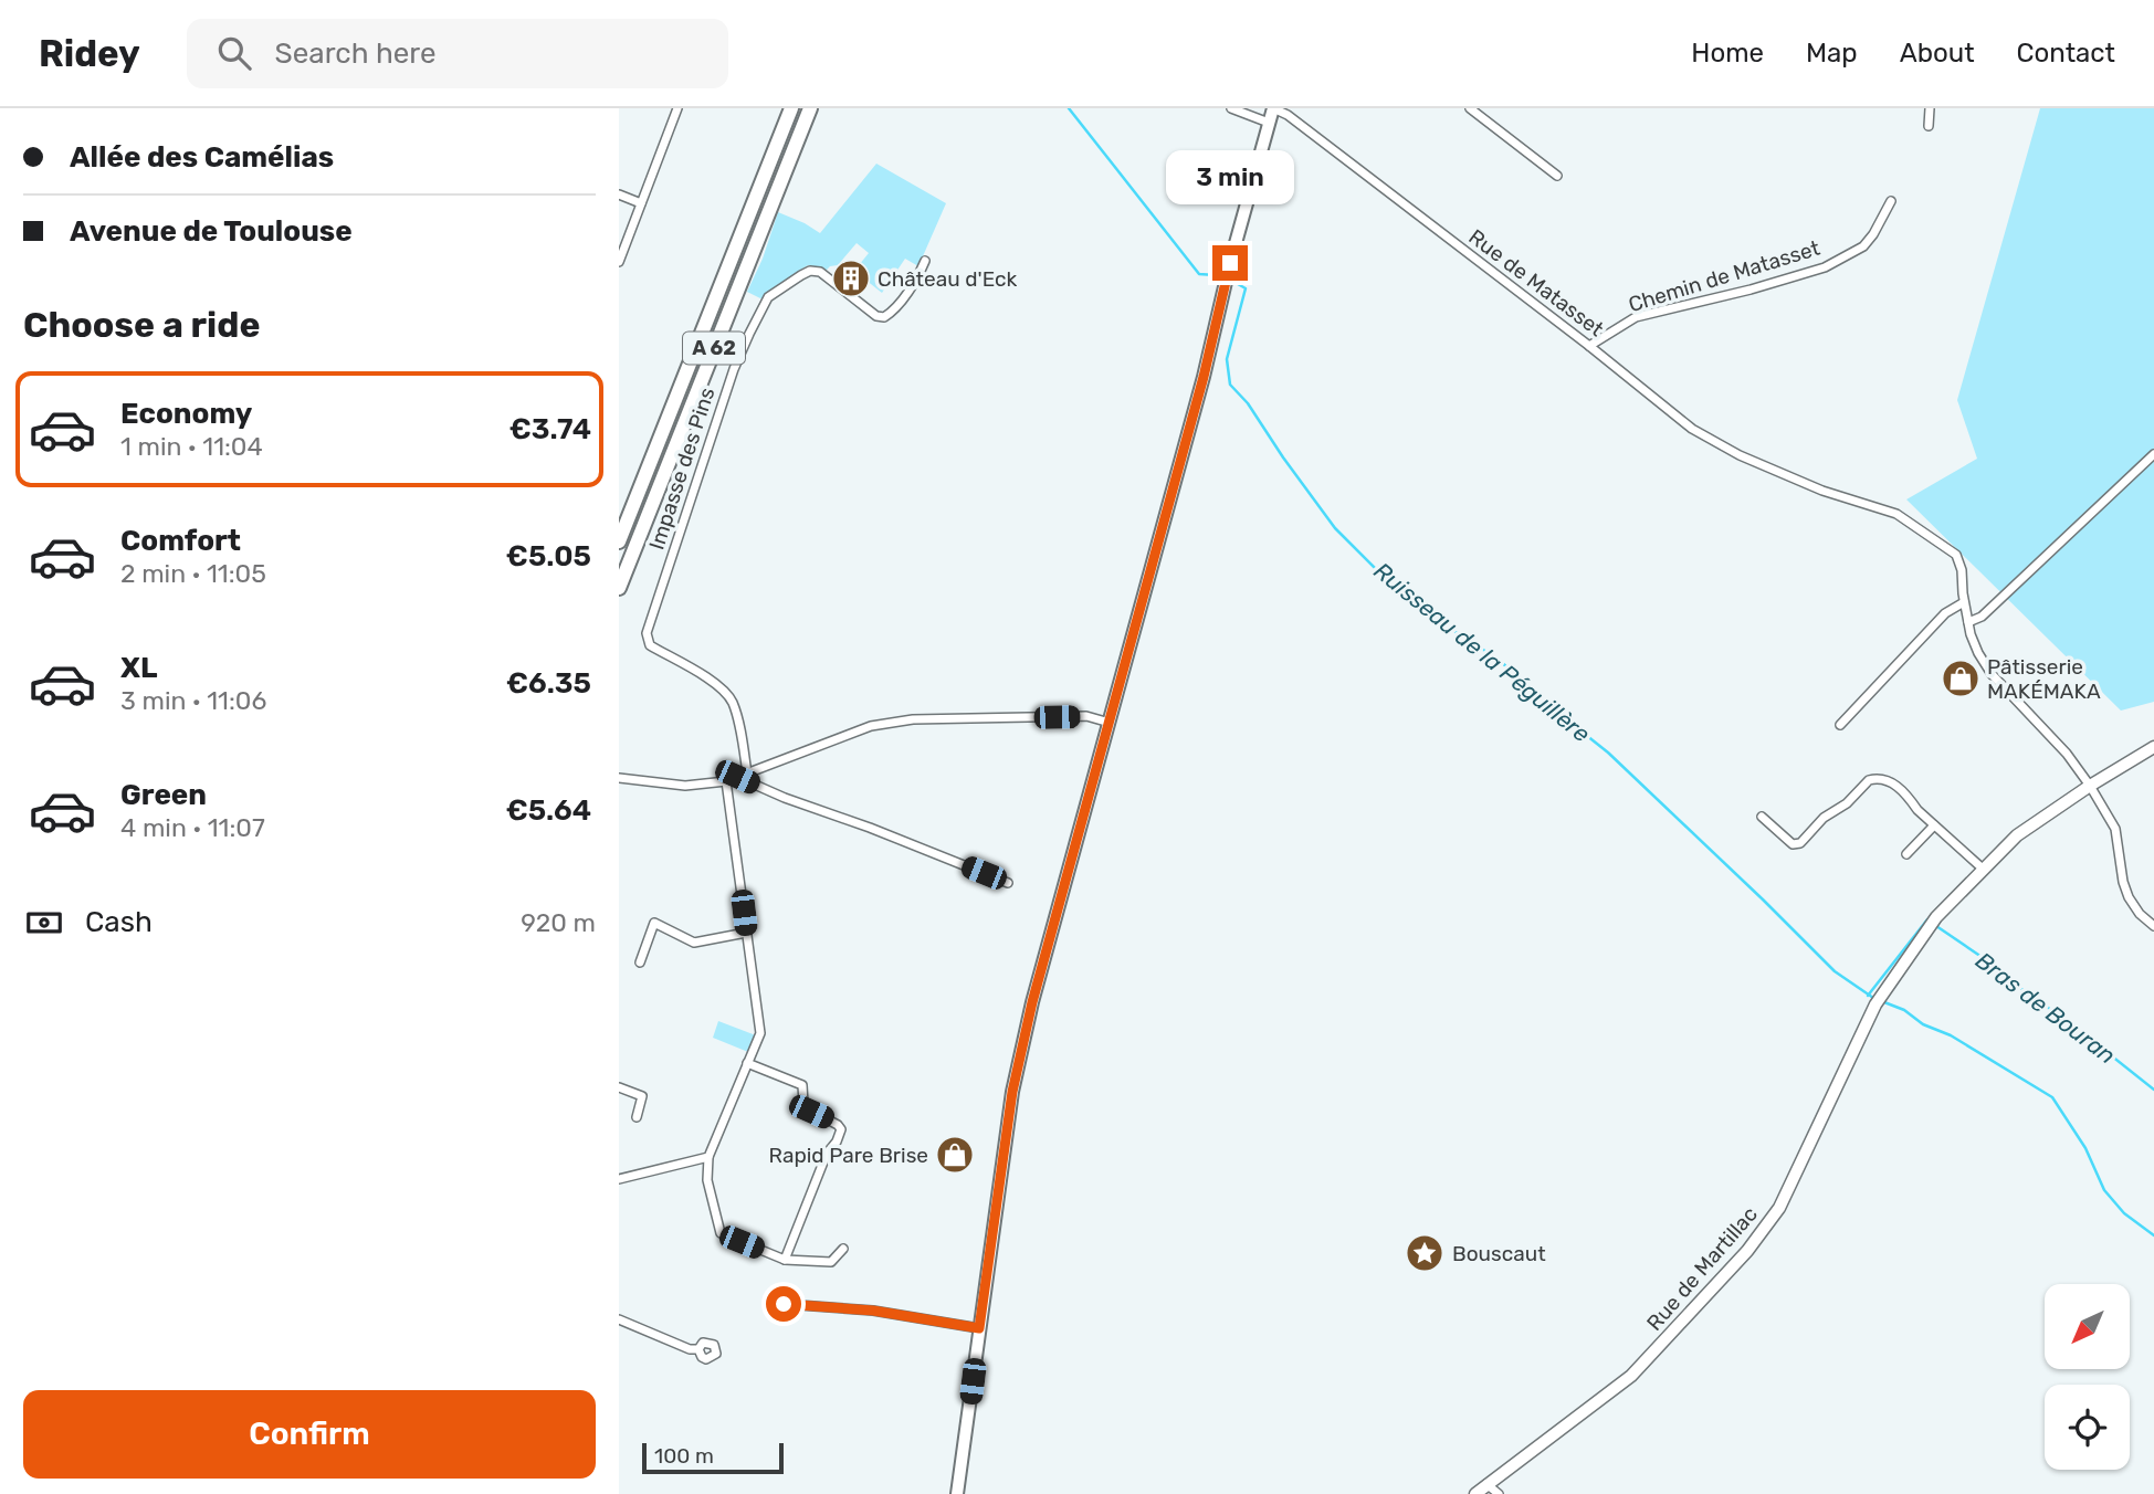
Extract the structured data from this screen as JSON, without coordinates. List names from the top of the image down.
{
  "streets": {
    "highway": ["A 62"],
    "street": [
      "Chemin de Matasset",
      "Rue de Matasset",
      "Impasse des Pins",
      "Rue de Martillac"
    ]
  },
  "crossings": [
    ["Chemin de Matasset", "Rue de Matasset"],
    ["Rue de Matasset", "Rue de Martillac"]
  ],
  "water": ["Ruisseau de la Péguillère", "Bras de Bouran"],
  "places": {
    "building": ["Château d'Eck"],
    "shop": ["Pâtisserie MAKÉMAKA", "Rapid Pare Brise"],
    "place": ["Bouscaut"]
  },
  "scale_bar": "100 m",
  "north": "bottom left",
  "page": {
    "header": "Ridey",
    "search": "Search here",
    "nav": [
      "Home",
      "Map",
      "About",
      "Contact"
    ],
    "banner": ["Allée des Camélias", "Avenue de Toulouse"],
    "bubble": "3 min",
    "heading": "Choose a ride",
    "list": [
      {
        "name": "Economy",
        "note": "1 min · 11:04",
        "value": "€3.74"
      },
      {
        "name": "Comfort",
        "note": "2 min · 11:05",
        "value": "€5.05"
      },
      {
        "name": "XL",
        "note": "3 min · 11:06",
        "value": "€6.35"
      },
      {
        "name": "Green",
        "note": "4 min · 11:07",
        "value": "€5.64"
      }
    ],
    "pay": ["Cash", "920 m"],
    "buttons": "Confirm",
    "scale": "100 m"
  }
}
